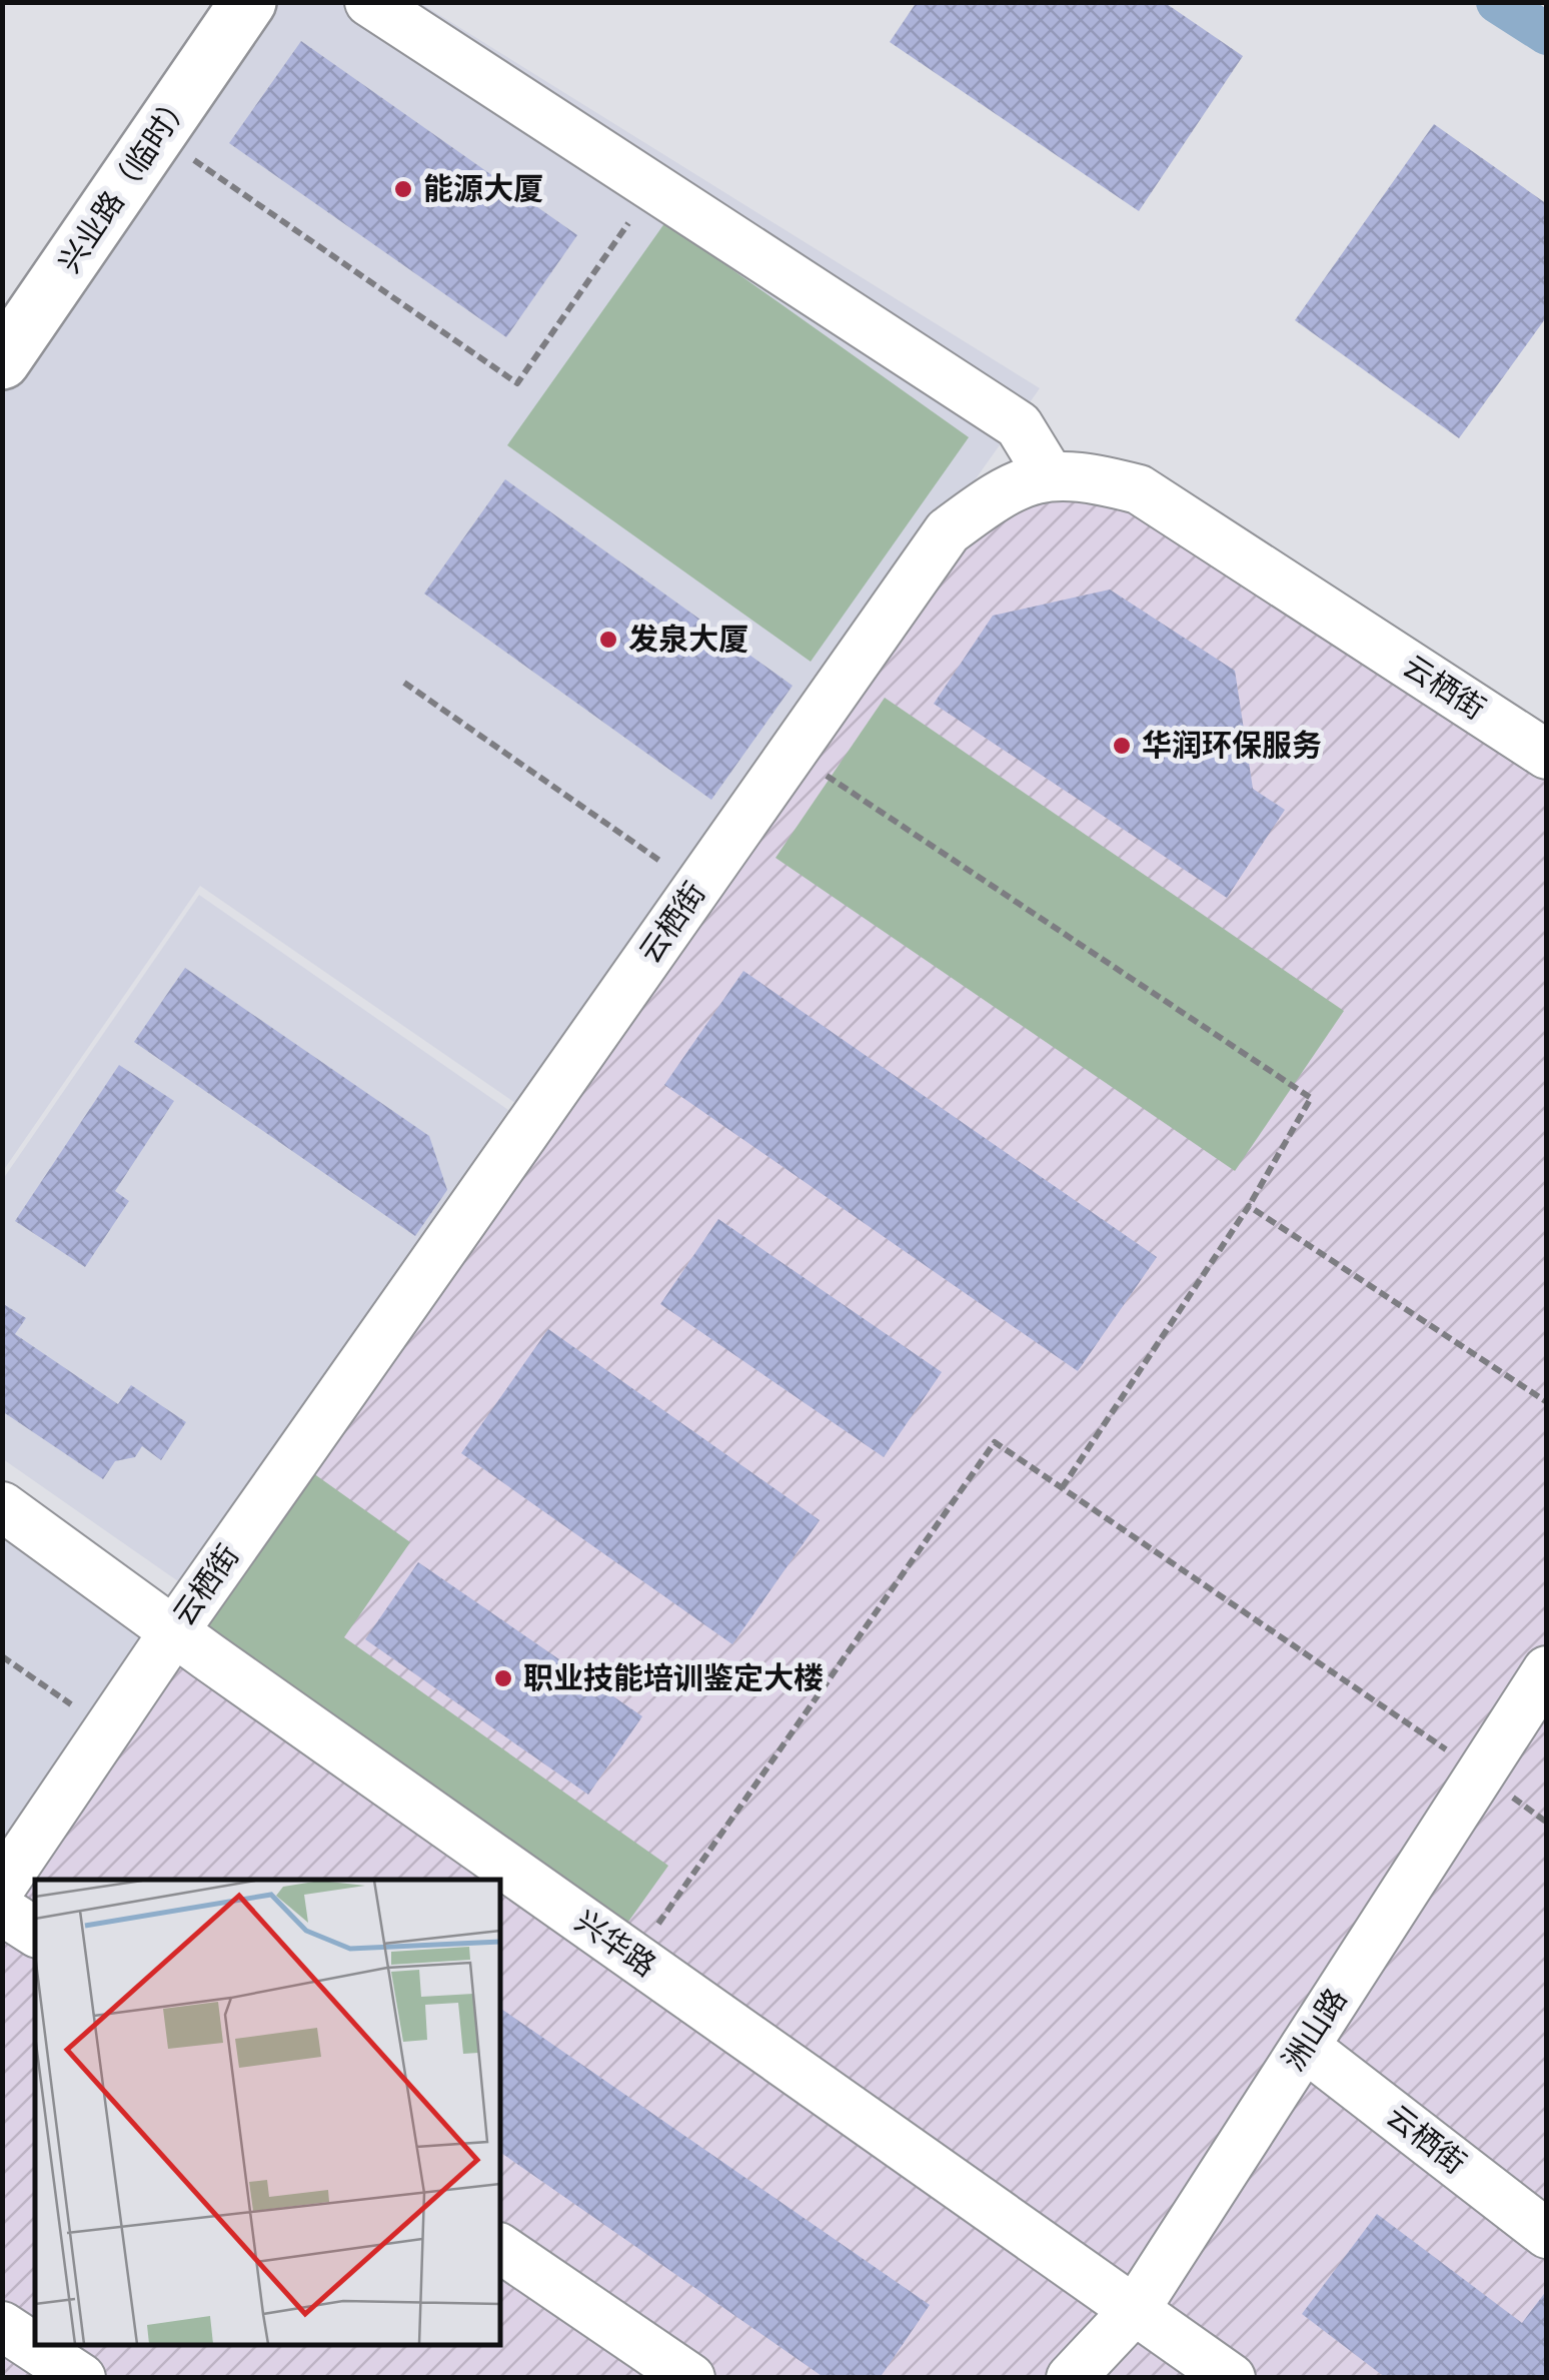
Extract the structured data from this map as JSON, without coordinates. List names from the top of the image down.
{
  "streets": {
    "main road": ["兴业路（临时）"],
    "street": ["云栖街", "兴华路", "洲山路"]
  },
  "crossings": [
    ["云栖街", "兴华路"],
    ["云栖街", "洲山路"],
    ["兴华路", "洲山路"]
  ],
  "places": [
    "能源大厦",
    "发泉大厦",
    "华润环保服务",
    "职业技能培训鉴定大楼"
  ]
}
